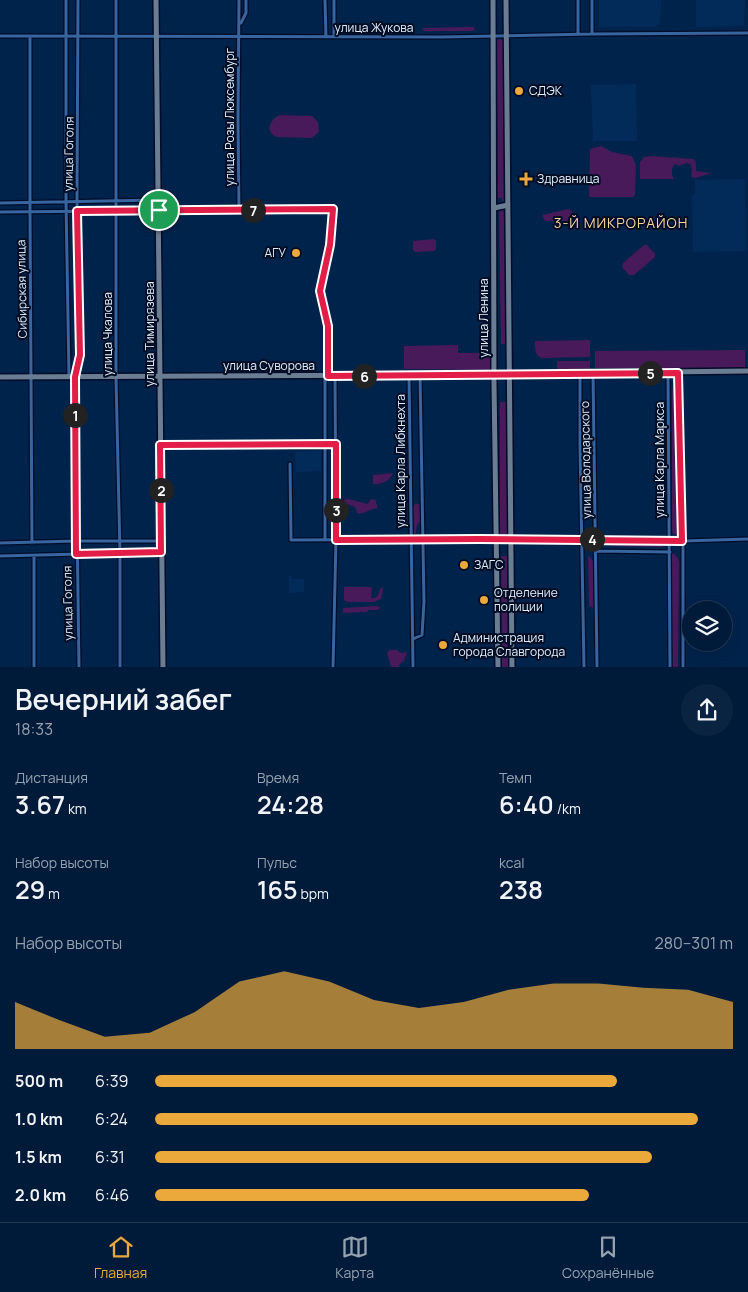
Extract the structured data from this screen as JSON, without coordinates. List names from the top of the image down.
{
  "streets": {
    "street": [
      "улица Жукова",
      "улица Розы Люксембург",
      "улица Гоголя",
      "Сибирская улица",
      "улица Ленина",
      "улица Чкалова",
      "улица Тимирязева",
      "улица Суворова",
      "улица Володарского",
      "улица Карла Маркса",
      "улица Карла Либкнехта"
    ]
  },
  "crossings": [
    ["улица Жукова", "улица Розы Люксембург"],
    ["улица Жукова", "улица Гоголя"],
    ["улица Жукова", "Сибирская улица"],
    ["улица Жукова", "улица Ленина"],
    ["улица Жукова", "улица Чкалова"],
    ["улица Жукова", "улица Тимирязева"],
    ["улица Гоголя", "улица Суворова"],
    ["Сибирская улица", "улица Суворова"],
    ["улица Ленина", "улица Суворова"],
    ["улица Чкалова", "улица Суворова"],
    ["улица Тимирязева", "улица Суворова"],
    ["улица Суворова", "улица Володарского"],
    ["улица Суворова", "улица Карла Маркса"],
    ["улица Суворова", "улица Карла Либкнехта"]
  ],
  "districts": ["3-Й МИКРОРАЙОН"],
  "places": {
    "other": [
      "СДЭК",
      "АГУ",
      "ЗАГС",
      "Отделение полиции",
      "Администрация города Славгорода"
    ],
    "health": ["Здравница"]
  },
  "page": {
    "pins": [
      "7",
      "5",
      "6",
      "1",
      "2",
      "3",
      "4"
    ],
    "heading": ["Вечерний забег", "18:33"],
    "stats": [
      ["Дистанция", "3.67 km"],
      ["Время", "24:28"],
      ["Темп", "6:40 /km"],
      ["Набор высоты", "29 m"],
      ["Пульс", "165 bpm"],
      ["kcal", "238"]
    ],
    "chart": ["Набор высоты", "280–301 m"],
    "list": [
      {
        "name": "500 m",
        "note": "6:39"
      },
      {
        "name": "1.0 km",
        "note": "6:24"
      },
      {
        "name": "1.5 km",
        "note": "6:31"
      },
      {
        "name": "2.0 km",
        "note": "6:46"
      }
    ],
    "tabs": ["Главная", "Карта", "Сохранённые"]
  }
}
